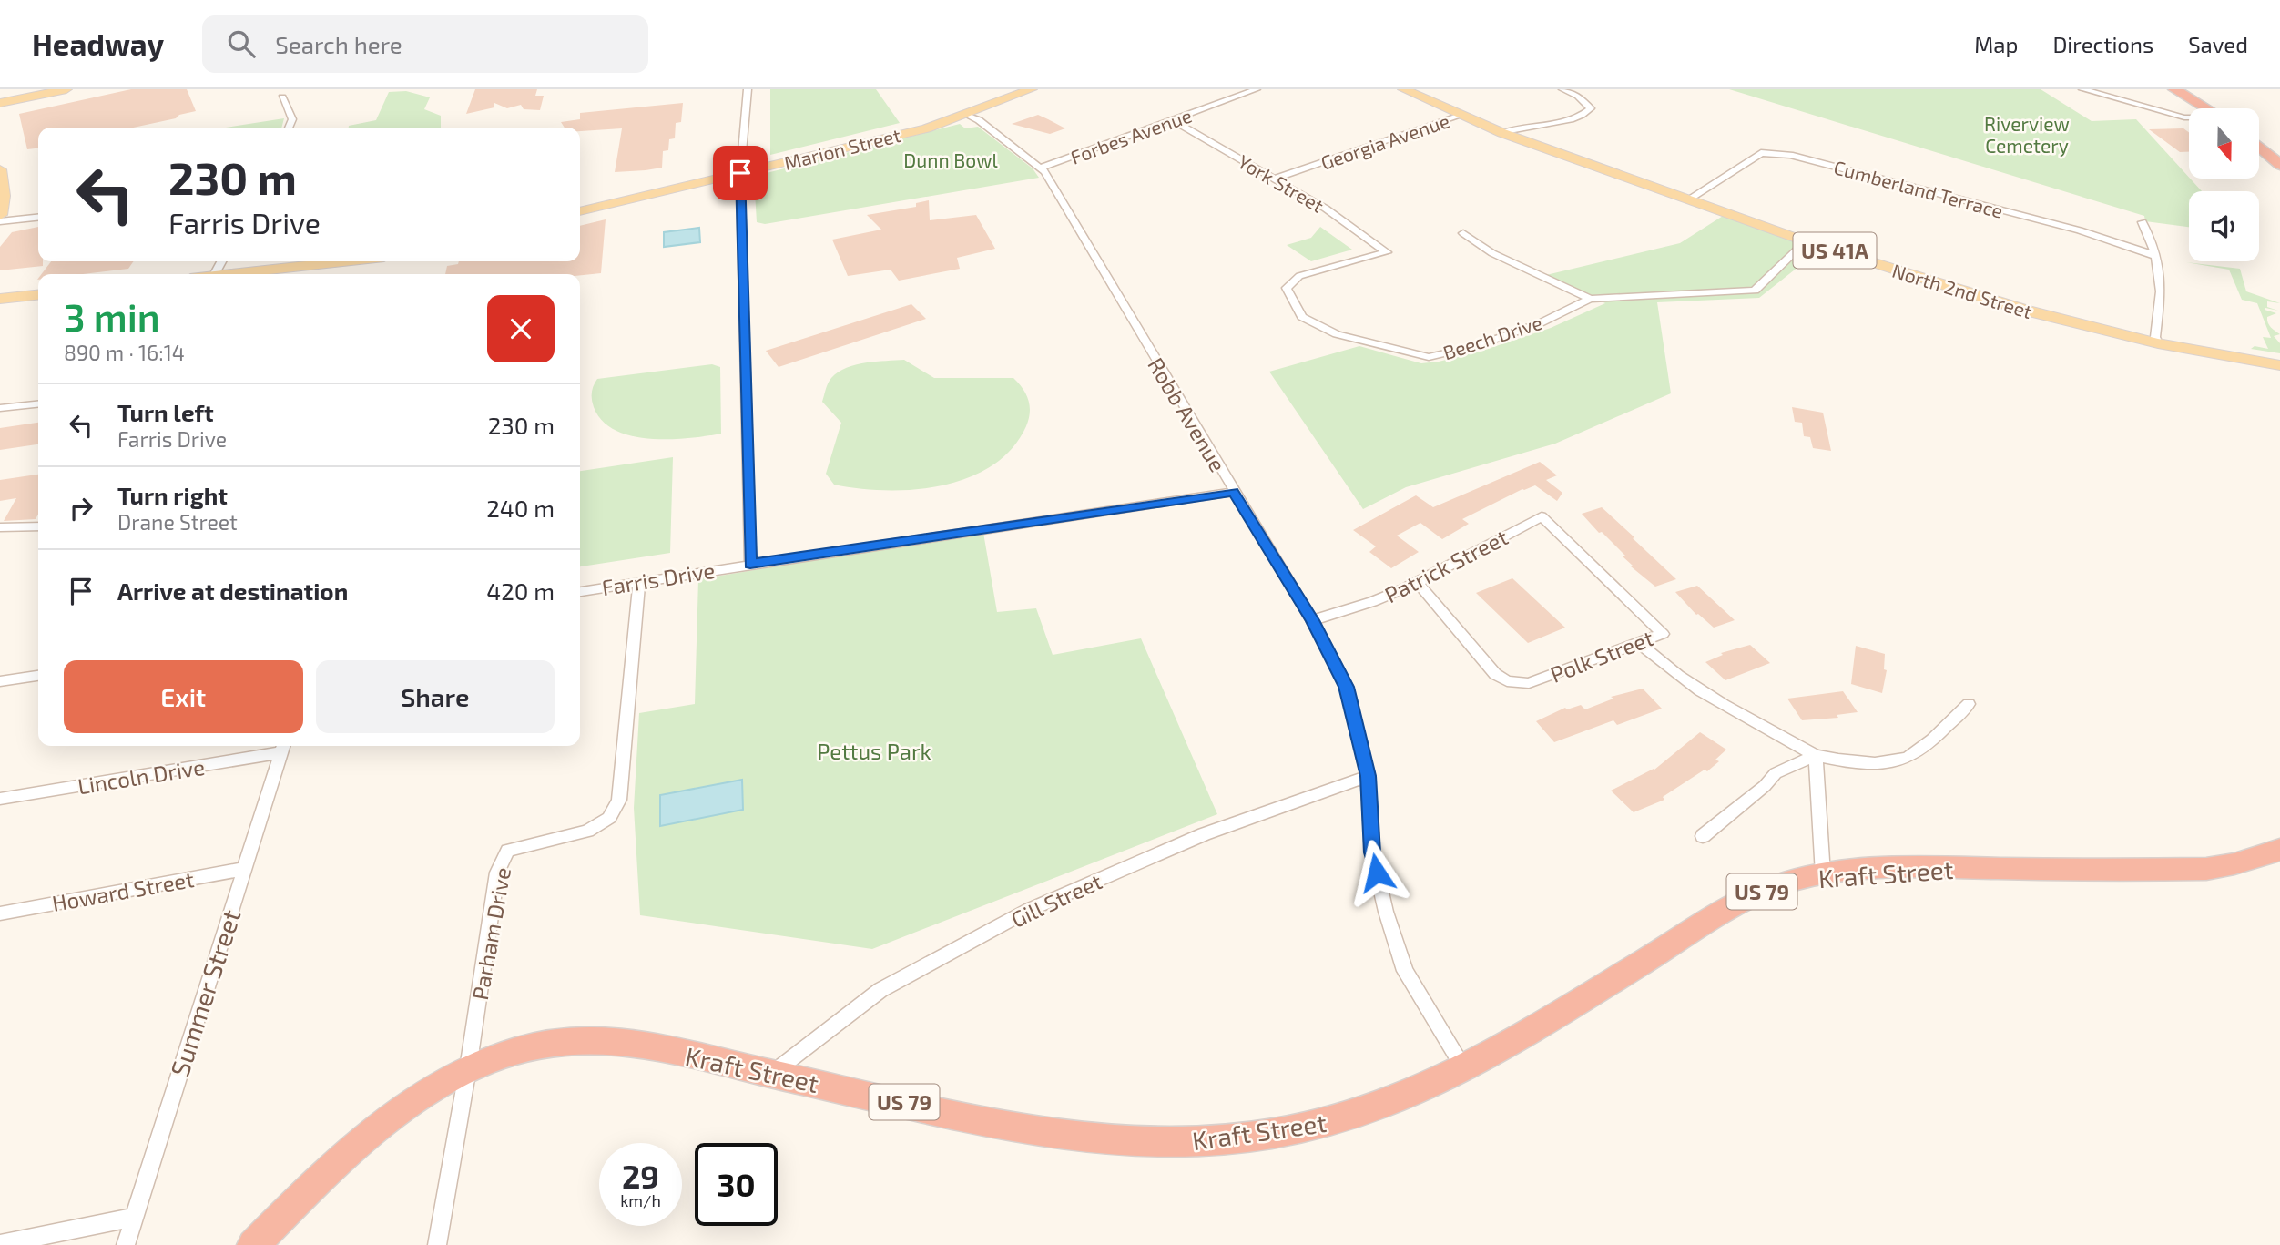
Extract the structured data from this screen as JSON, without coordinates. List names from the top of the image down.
{
  "streets": {
    "highway": ["Kraft Street", "US 79"],
    "main road": ["Marion Street", "US 41A", "North 2nd Street"],
    "street": [
      "Forbes Avenue",
      "Georgia Avenue",
      "York Street",
      "Cumberland Terrace",
      "Beech Drive",
      "Robb Avenue",
      "Patrick Street",
      "Farris Drive",
      "Polk Street",
      "Lincoln Drive",
      "Howard Street",
      "Gill Street",
      "Parham Drive",
      "Summer Street"
    ]
  },
  "crossings": [
    ["Forbes Avenue", "York Street"],
    ["Forbes Avenue", "Robb Avenue"],
    ["Georgia Avenue", "York Street"],
    ["Georgia Avenue", "North 2nd Street"],
    ["Marion Street", "Robb Avenue"],
    ["York Street", "Beech Drive"],
    ["Cumberland Terrace", "North 2nd Street"],
    ["North 2nd Street", "Beech Drive"],
    ["Robb Avenue", "Patrick Street"],
    ["Robb Avenue", "Farris Drive"],
    ["Robb Avenue", "Kraft Street"],
    ["Robb Avenue", "Gill Street"],
    ["Patrick Street", "Polk Street"],
    ["Farris Drive", "Parham Drive"],
    ["Lincoln Drive", "Summer Street"],
    ["Kraft Street", "Gill Street"],
    ["Kraft Street", "Parham Drive"],
    ["Howard Street", "Summer Street"]
  ],
  "parks": ["Riverview Cemetery", "Dunn Bowl", "Pettus Park"],
  "north": "bottom",
  "page": {
    "header": "Headway",
    "search": "Search here",
    "nav": ["Map", "Directions", "Saved"],
    "turn": ["230 m", "Farris Drive"],
    "heading": ["3 min", "890 m · 16:14"],
    "list": [
      {
        "name": "Turn left",
        "note": "Farris Drive",
        "value": "230 m"
      },
      {
        "name": "Turn right",
        "note": "Drane Street",
        "value": "240 m"
      },
      {
        "name": "Arrive at destination",
        "value": "420 m"
      }
    ],
    "buttons": ["Exit", "Share"],
    "speed": "29 km/h",
    "limit": "30"
  }
}
